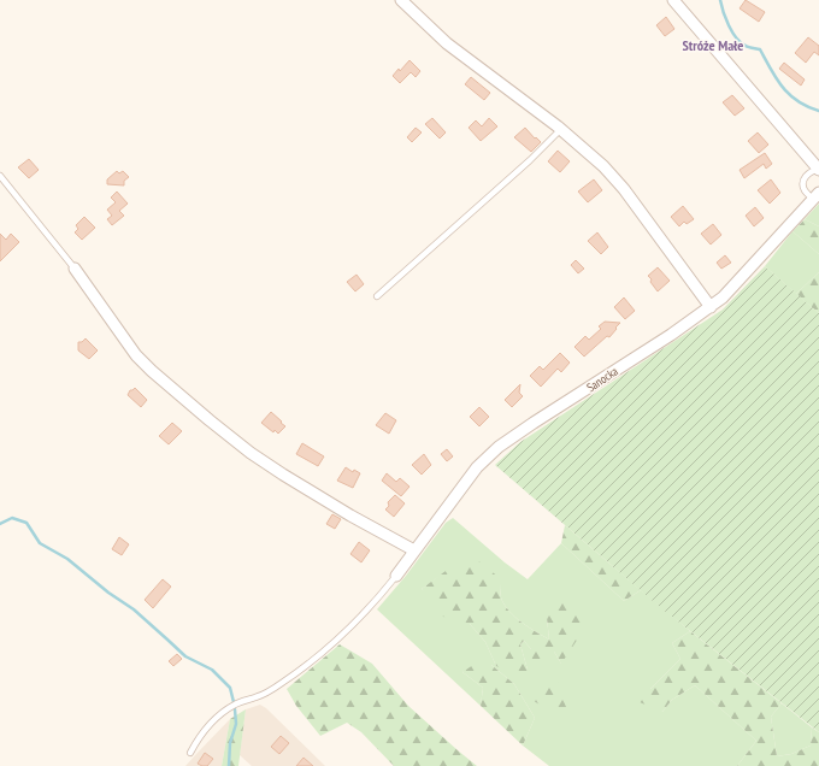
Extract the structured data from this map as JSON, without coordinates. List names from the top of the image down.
{
  "streets": {
    "street": ["Sanocka"]
  },
  "districts": ["Stróże Małe"]
}
